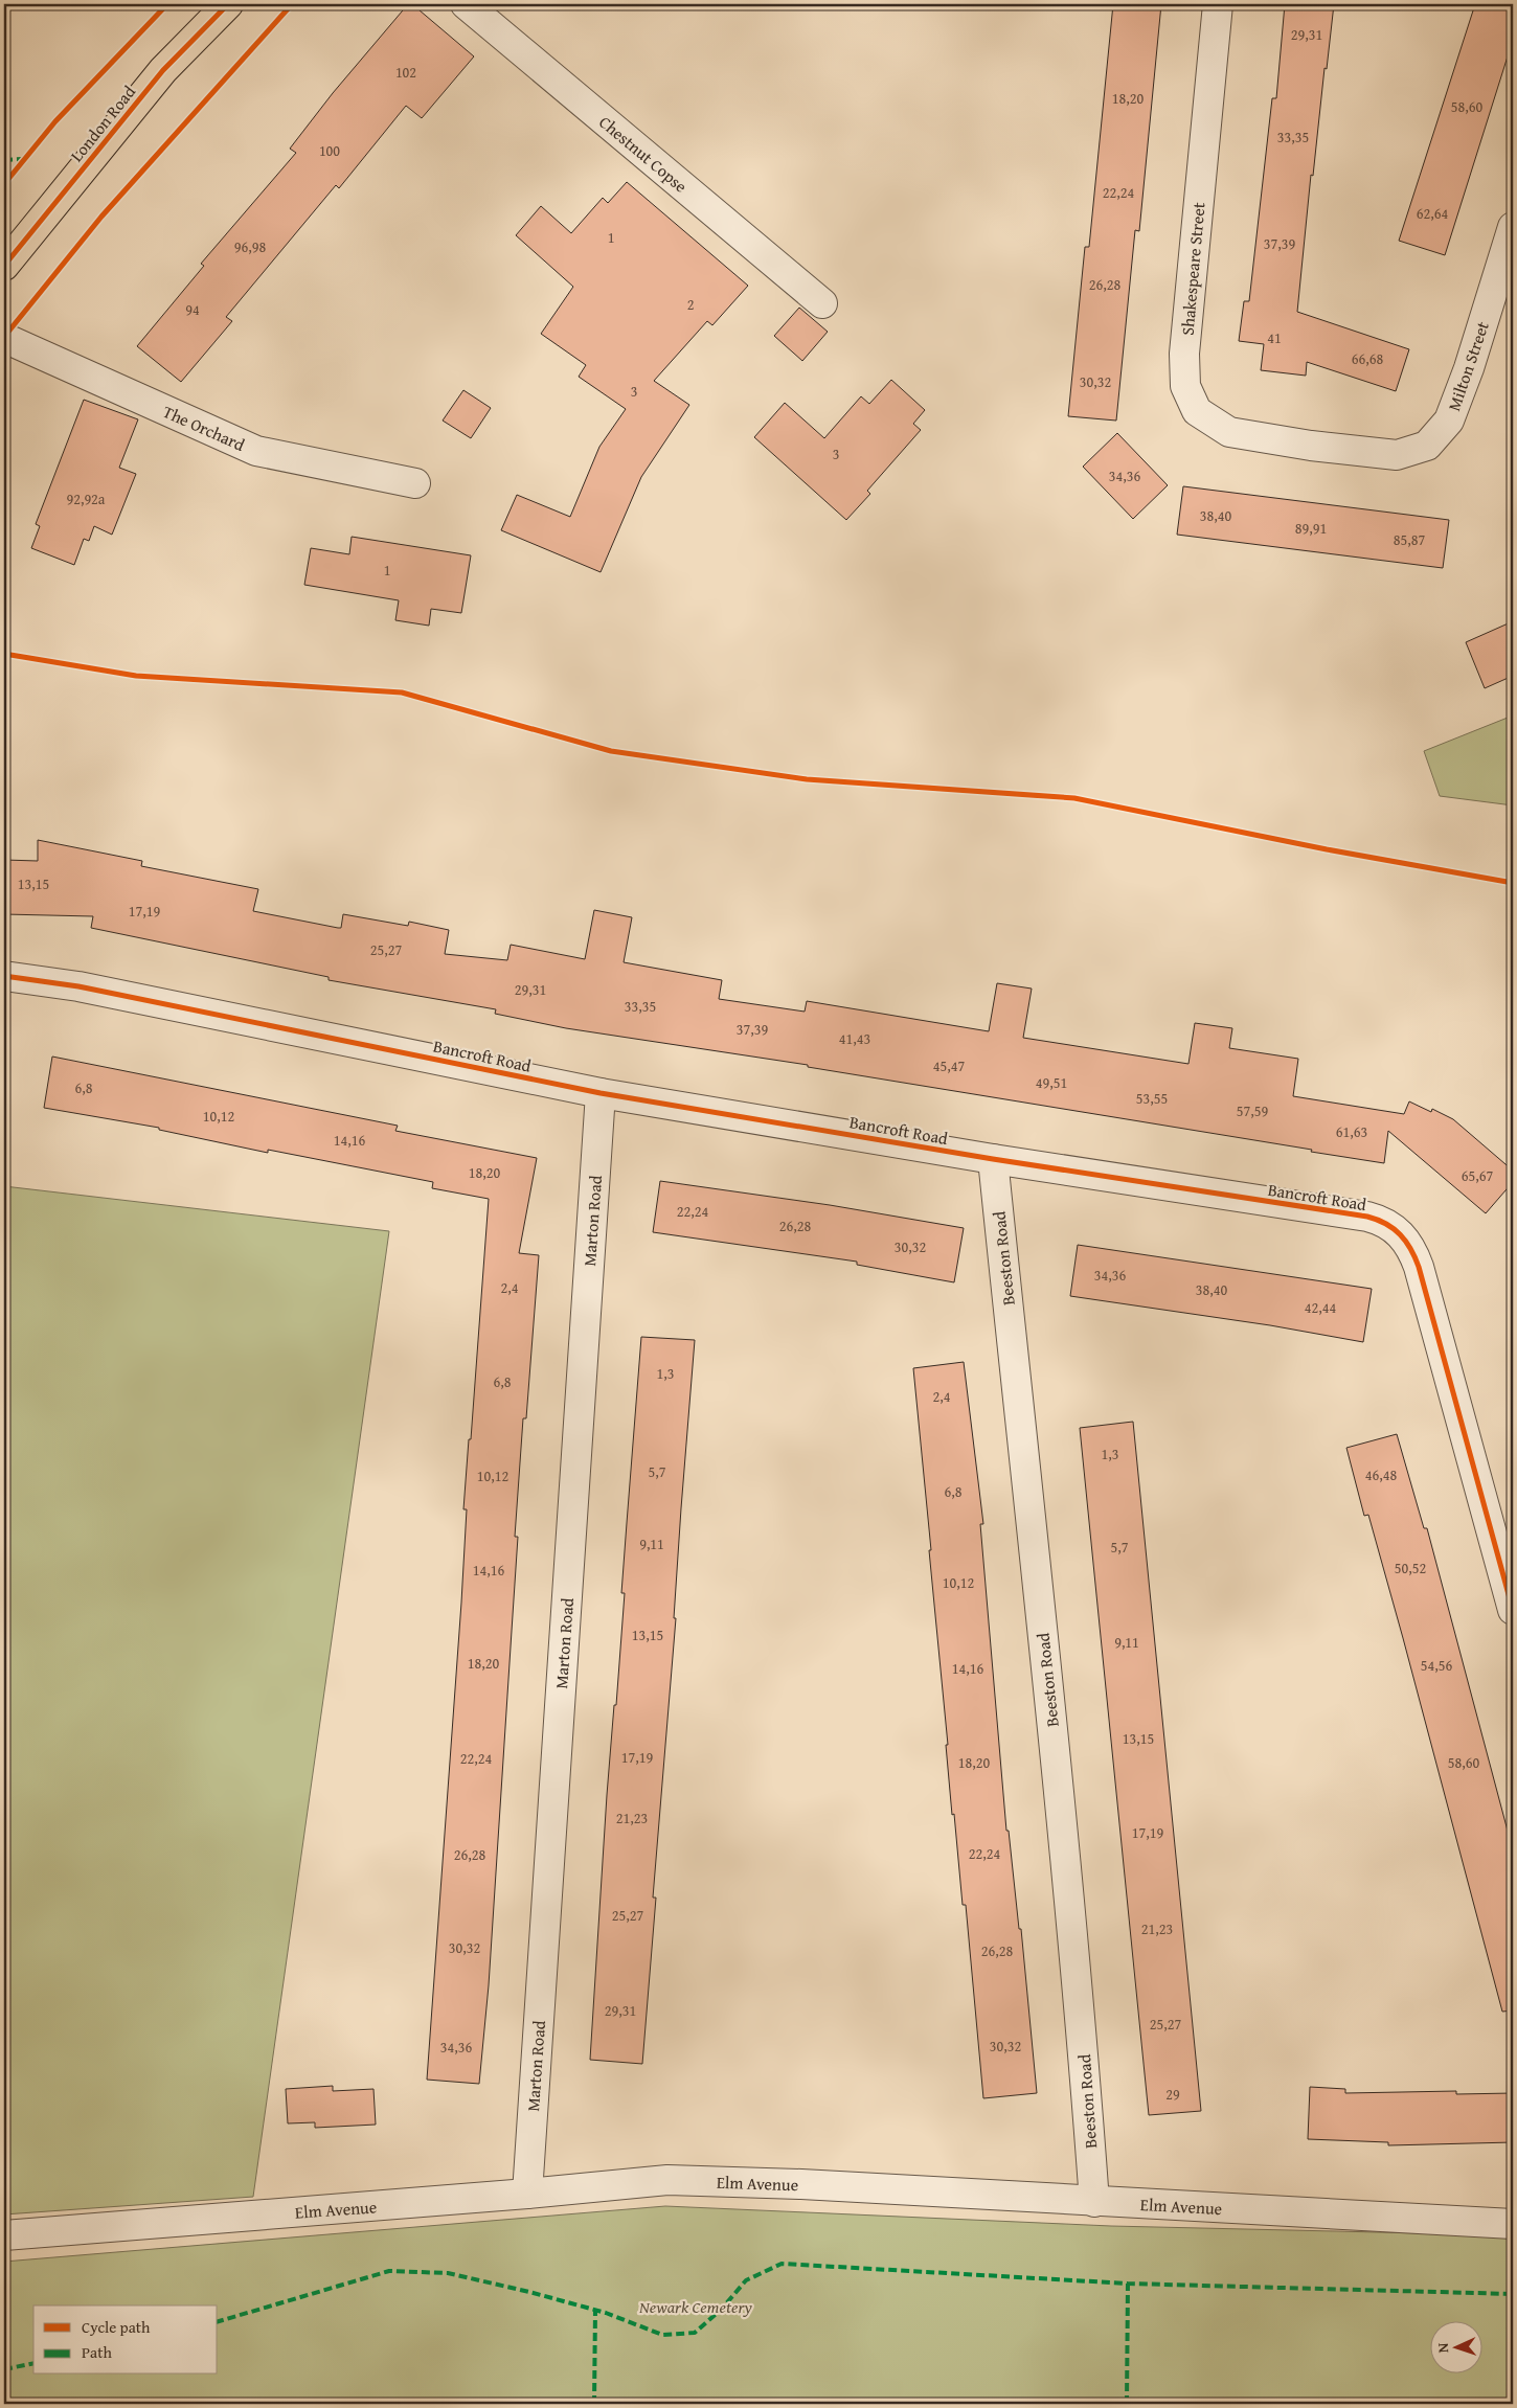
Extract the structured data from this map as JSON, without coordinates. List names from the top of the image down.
{
  "streets": {
    "main road": ["London Road"],
    "street": [
      "Chestnut Copse",
      "Shakespeare Street",
      "Milton Street",
      "The Orchard",
      "Bancroft Road",
      "Marton Road",
      "Beeston Road",
      "Elm Avenue"
    ]
  },
  "crossings": [
    ["Shakespeare Street", "Milton Street"],
    ["Bancroft Road", "Marton Road"],
    ["Bancroft Road", "Beeston Road"],
    ["Marton Road", "Elm Avenue"],
    ["Beeston Road", "Elm Avenue"]
  ],
  "parks": ["Newark Cemetery"],
  "house_numbers": [
    "29,31",
    "102",
    "18,20",
    "58,60",
    "33,35",
    "100",
    "22,24",
    "62,64",
    "1",
    "37,39",
    "96,98",
    "26,28",
    "2",
    "94",
    "41",
    "66,68",
    "30,32",
    "3",
    "3",
    "34,36",
    "92,92a",
    "38,40",
    "89,91",
    "85,87",
    "1",
    "13,15",
    "17,19",
    "25,27",
    "29,31",
    "33,35",
    "37,39",
    "41,43",
    "45,47",
    "49,51",
    "6,8",
    "53,55",
    "57,59",
    "10,12",
    "61,63",
    "14,16",
    "18,20",
    "65,67",
    "22,24",
    "26,28",
    "30,32",
    "34,36",
    "2,4",
    "38,40",
    "42,44",
    "1,3",
    "6,8",
    "2,4",
    "1,3",
    "5,7",
    "46,48",
    "10,12",
    "6,8",
    "9,11",
    "5,7",
    "50,52",
    "14,16",
    "10,12",
    "13,15",
    "9,11",
    "18,20",
    "54,56",
    "14,16",
    "13,15",
    "17,19",
    "22,24",
    "18,20",
    "58,60",
    "21,23",
    "17,19",
    "22,24",
    "26,28",
    "25,27",
    "21,23",
    "30,32",
    "26,28",
    "29,31",
    "25,27",
    "30,32",
    "34,36",
    "29"
  ],
  "legend": ["Cycle path", "Path"],
  "north": "left"
}
